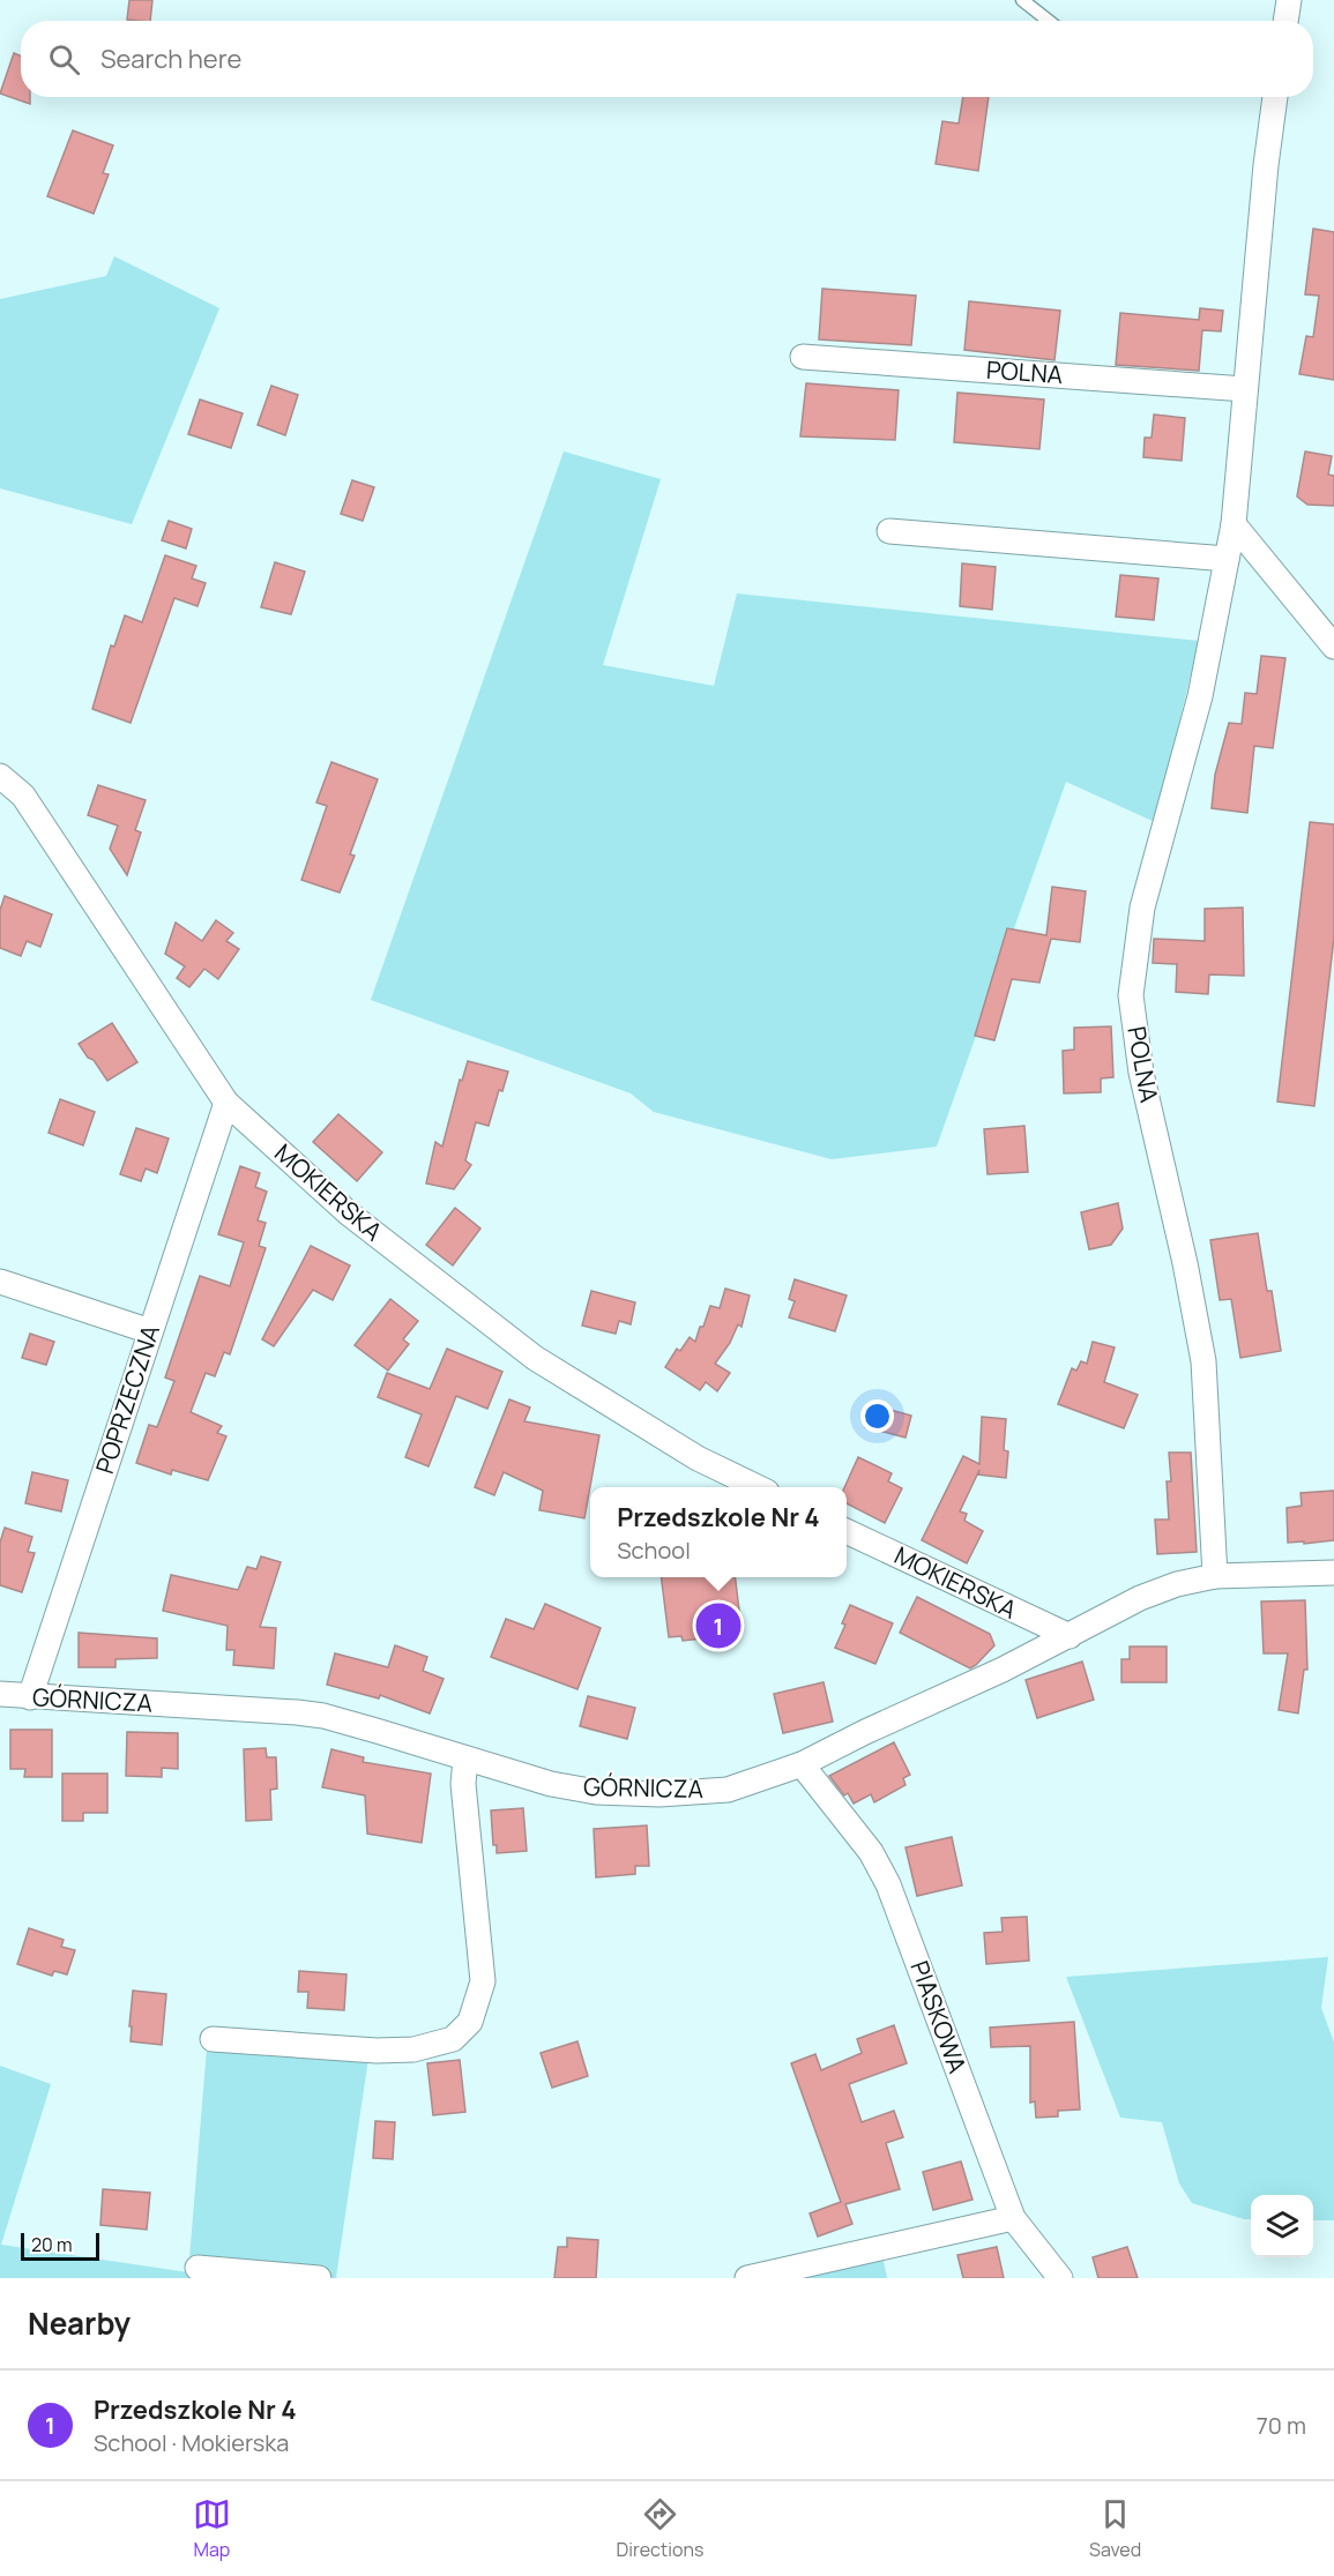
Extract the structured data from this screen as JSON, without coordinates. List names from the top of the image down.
{
  "streets": {
    "street": [
      "POLNA",
      "MOKIERSKA",
      "POPRZECZNA",
      "GÓRNICZA",
      "PIASKOWA"
    ]
  },
  "crossings": [
    ["POLNA", "GÓRNICZA"],
    ["MOKIERSKA", "POPRZECZNA"],
    ["MOKIERSKA", "GÓRNICZA"],
    ["POPRZECZNA", "GÓRNICZA"],
    ["GÓRNICZA", "PIASKOWA"]
  ],
  "scale_bar": "20 m",
  "page": {
    "search": "Search here",
    "popup": ["Przedszkole Nr 4", "School"],
    "pins": "1",
    "scale": "20 m",
    "heading": "Nearby",
    "list": [
      {
        "mark": "1",
        "name": "Przedszkole Nr 4",
        "note": "School · Mokierska",
        "value": "70 m"
      }
    ],
    "nav": ["Map", "Directions", "Saved"]
  }
}
